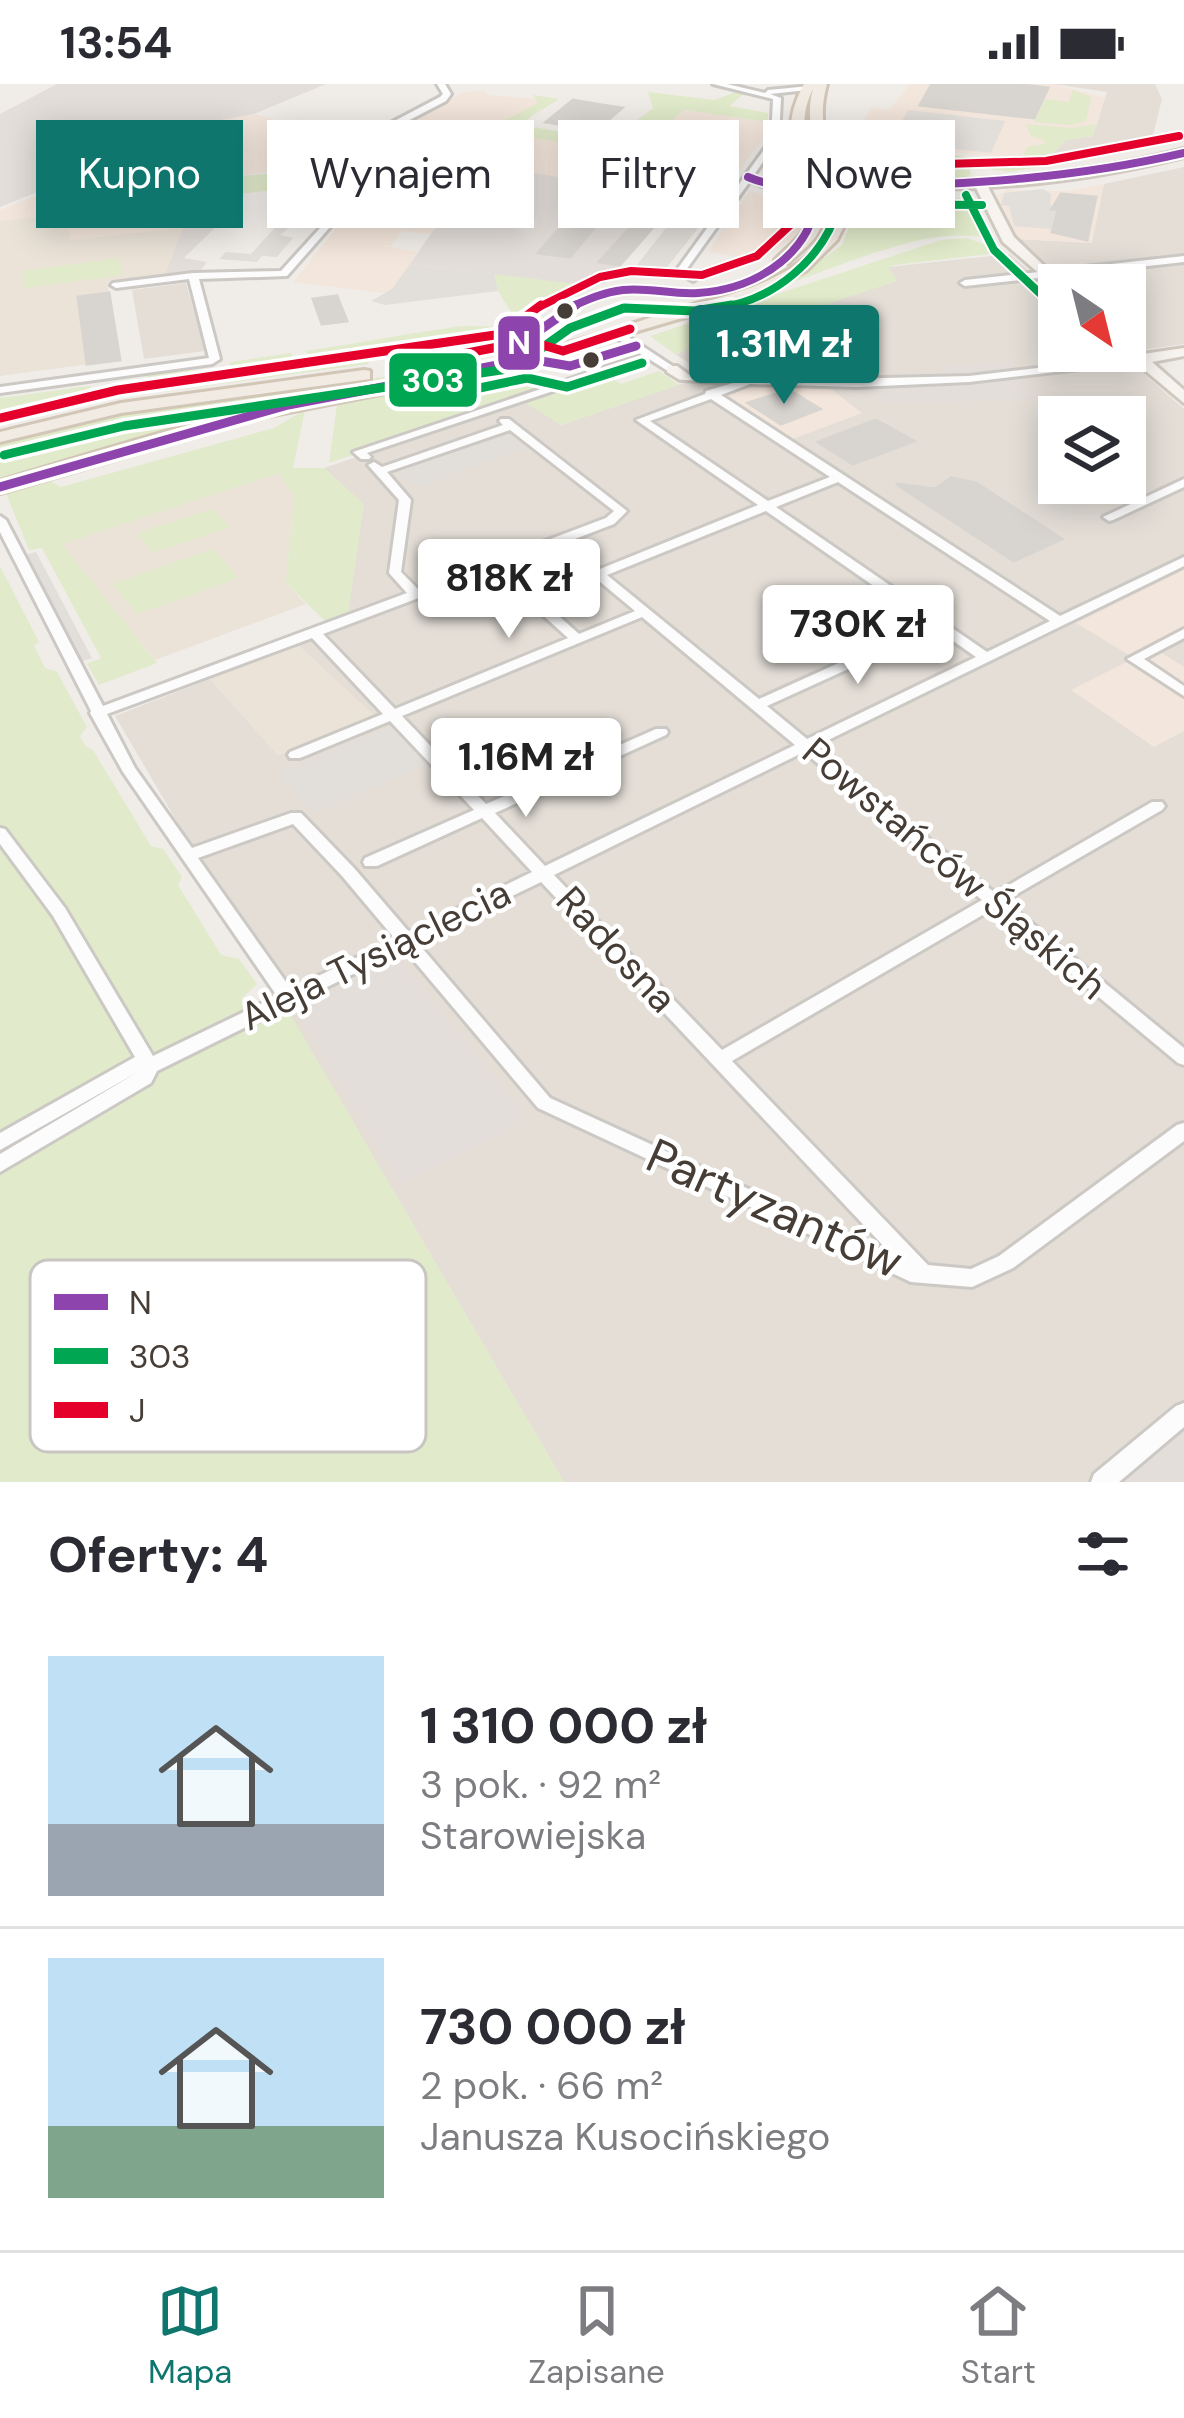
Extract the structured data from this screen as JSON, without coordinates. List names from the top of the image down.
{
  "streets": {
    "street": [
      "Powstańców Śląskich",
      "Radosna",
      "Aleja Tysiąclecia",
      "Partyzantów"
    ]
  },
  "crossings": [
    ["Powstańców Śląskich", "Aleja Tysiąclecia"],
    ["Radosna", "Aleja Tysiąclecia"],
    ["Radosna", "Partyzantów"],
    ["Aleja Tysiąclecia", "Partyzantów"]
  ],
  "lines": ["transit line J", "transit line N", "transit line 303"],
  "legend": ["N", "303", "J"],
  "north": "bottom right",
  "page": {
    "status": "13:54",
    "chip": [
      "Kupno",
      "Wynajem",
      "Filtry",
      "Nowe"
    ],
    "price": [
      "1.31M zł",
      "818K zł",
      "730K zł",
      "1.16M zł"
    ],
    "heading": "Oferty: 4",
    "list": [
      {
        "name": "1 310 000 zł",
        "note": "3 pok. · 92 m² · Starowiejska"
      },
      {
        "name": "730 000 zł",
        "note": "2 pok. · 66 m² · Janusza Kusocińskiego"
      }
    ],
    "tabs": ["Mapa", "Zapisane", "Start"]
  }
}
